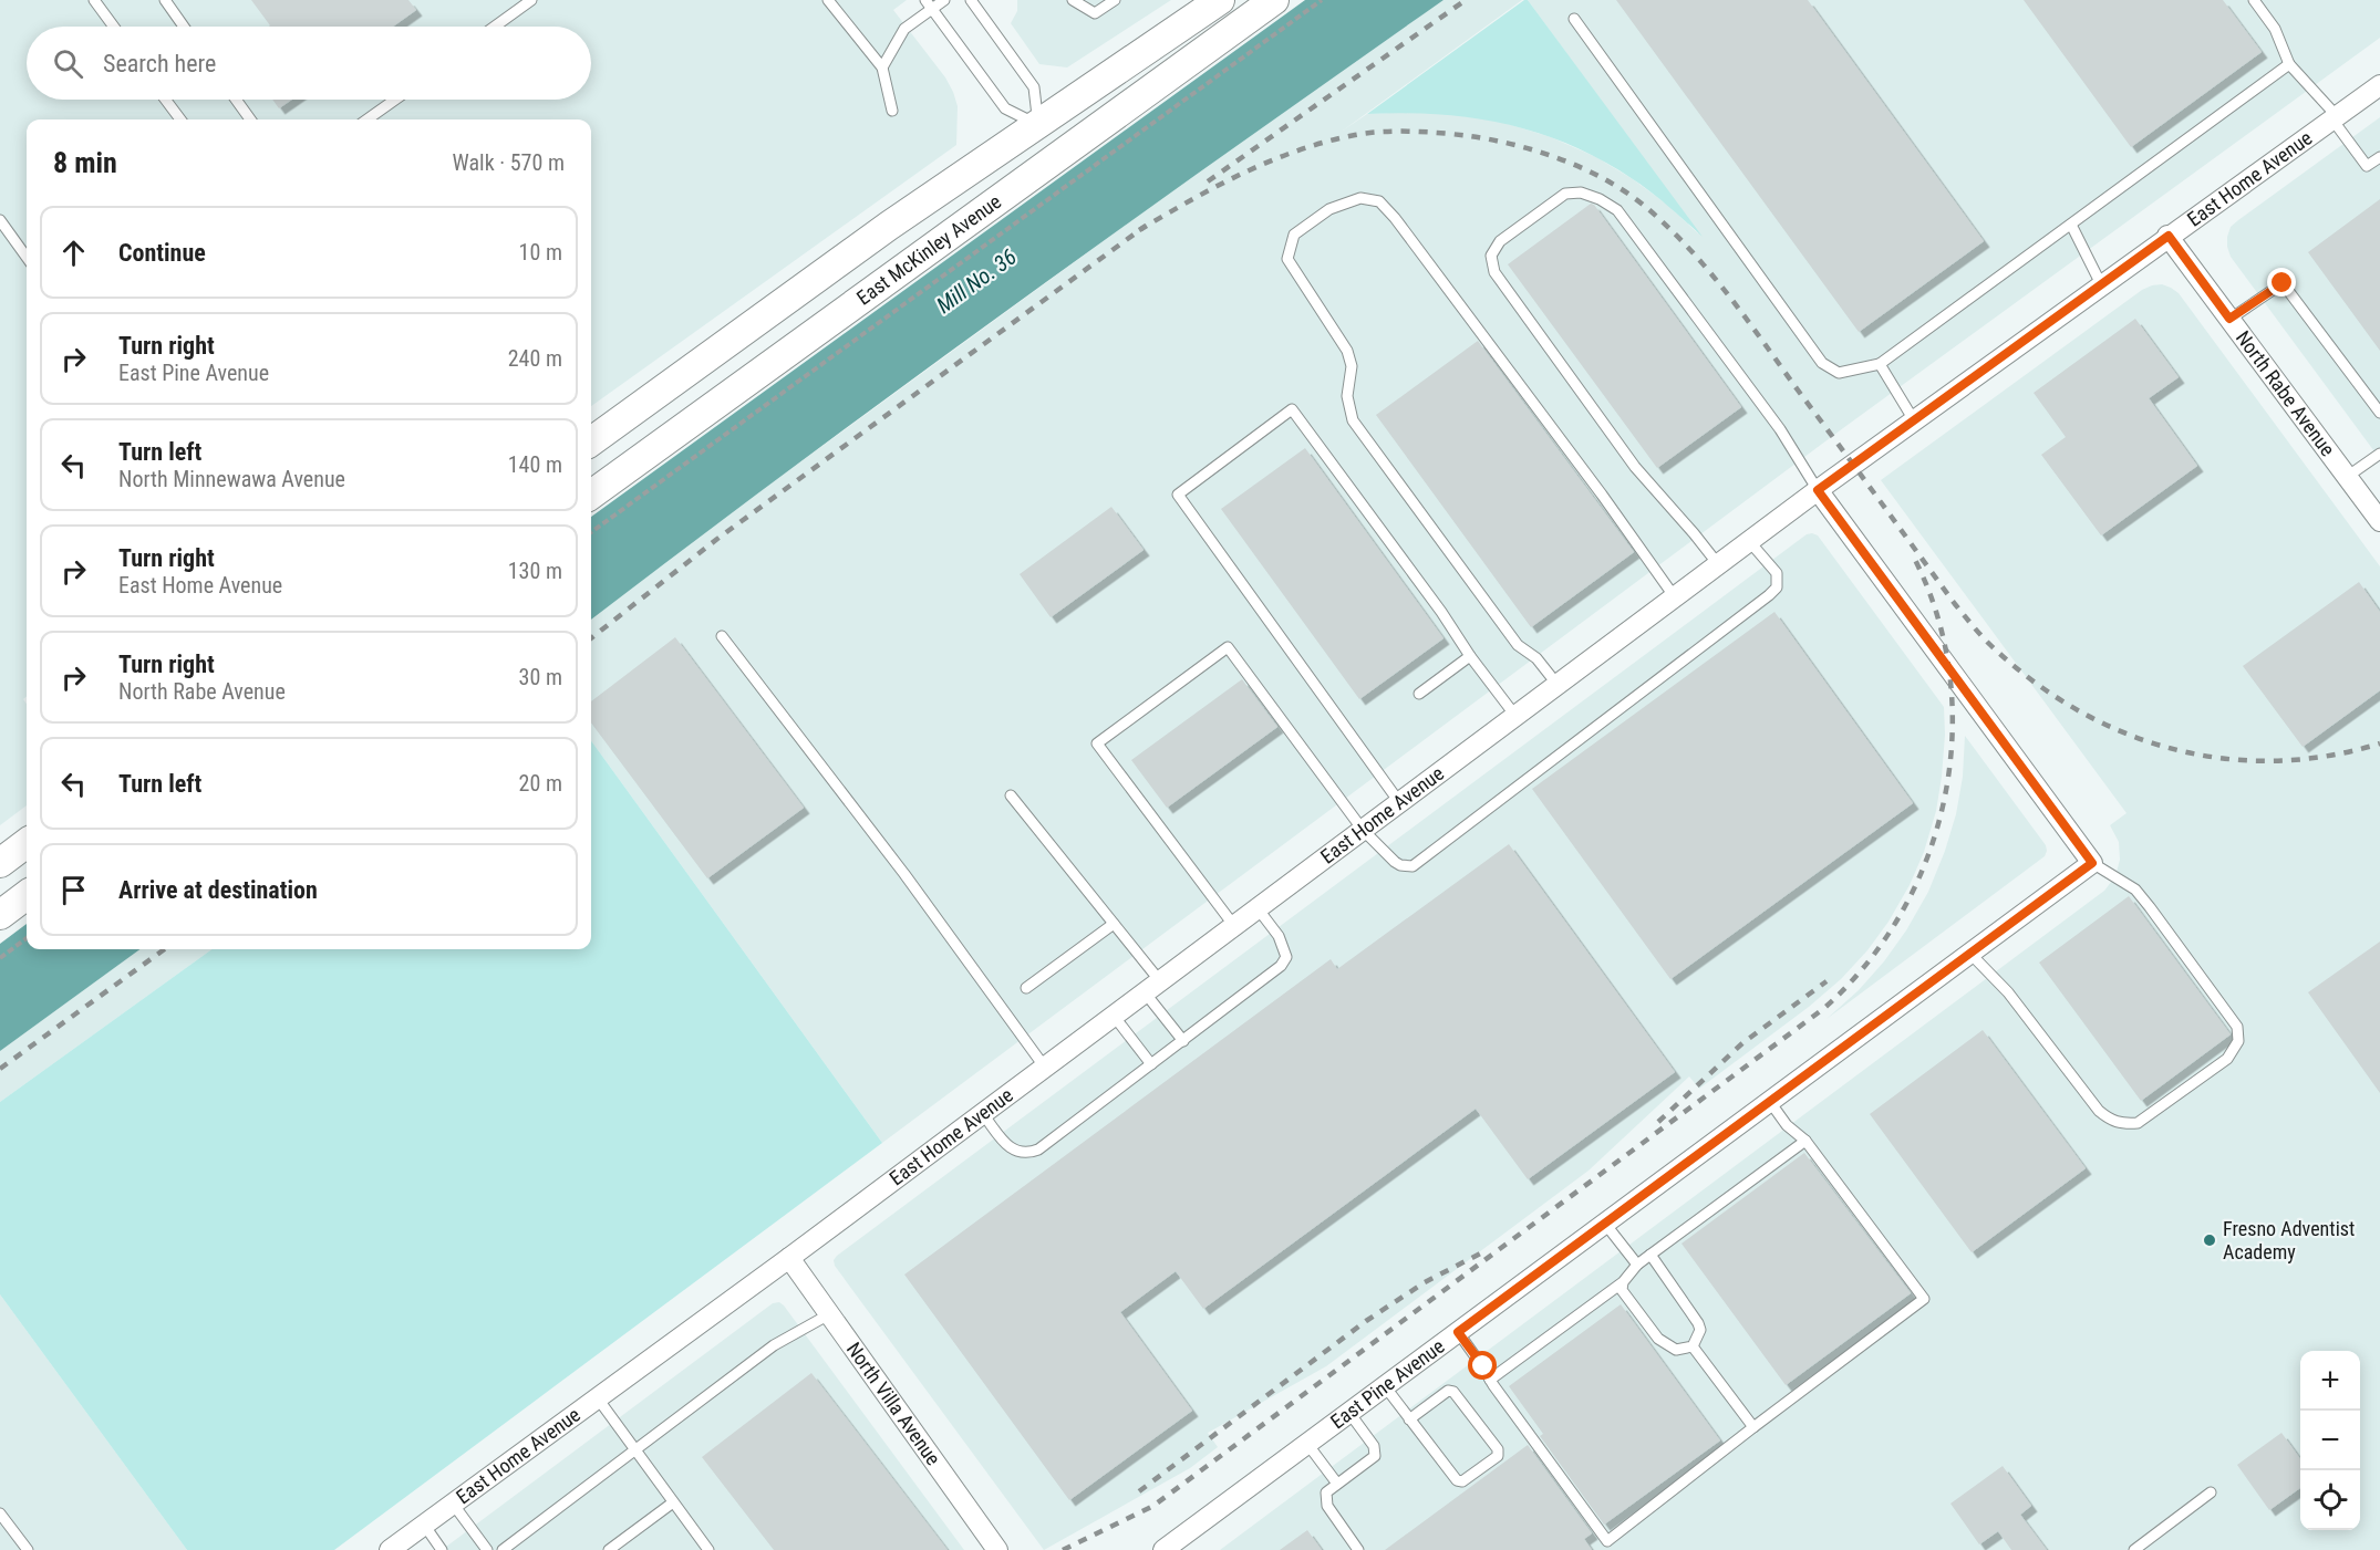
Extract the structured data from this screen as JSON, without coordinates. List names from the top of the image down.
{
  "streets": {
    "main road": ["East McKinley Avenue"],
    "street": [
      "East Home Avenue",
      "North Rabe Avenue",
      "East Pine Avenue",
      "North Villa Avenue"
    ]
  },
  "crossings": [
    ["East Home Avenue", "North Rabe Avenue"],
    ["East Home Avenue", "North Villa Avenue"]
  ],
  "water": ["Mill No. 36"],
  "places": ["Fresno Adventist Academy"],
  "page": {
    "search": "Search here",
    "heading": ["8 min", "Walk · 570 m"],
    "list": [
      ["Continue", "10 m"],
      ["Turn right", "East Pine Avenue", "240 m"],
      ["Turn left", "North Minnewawa Avenue", "140 m"],
      ["Turn right", "East Home Avenue", "130 m"],
      ["Turn right", "North Rabe Avenue", "30 m"],
      ["Turn left", "20 m"],
      "Arrive at destination"
    ],
    "map_buttons": ["+", "−"]
  }
}
